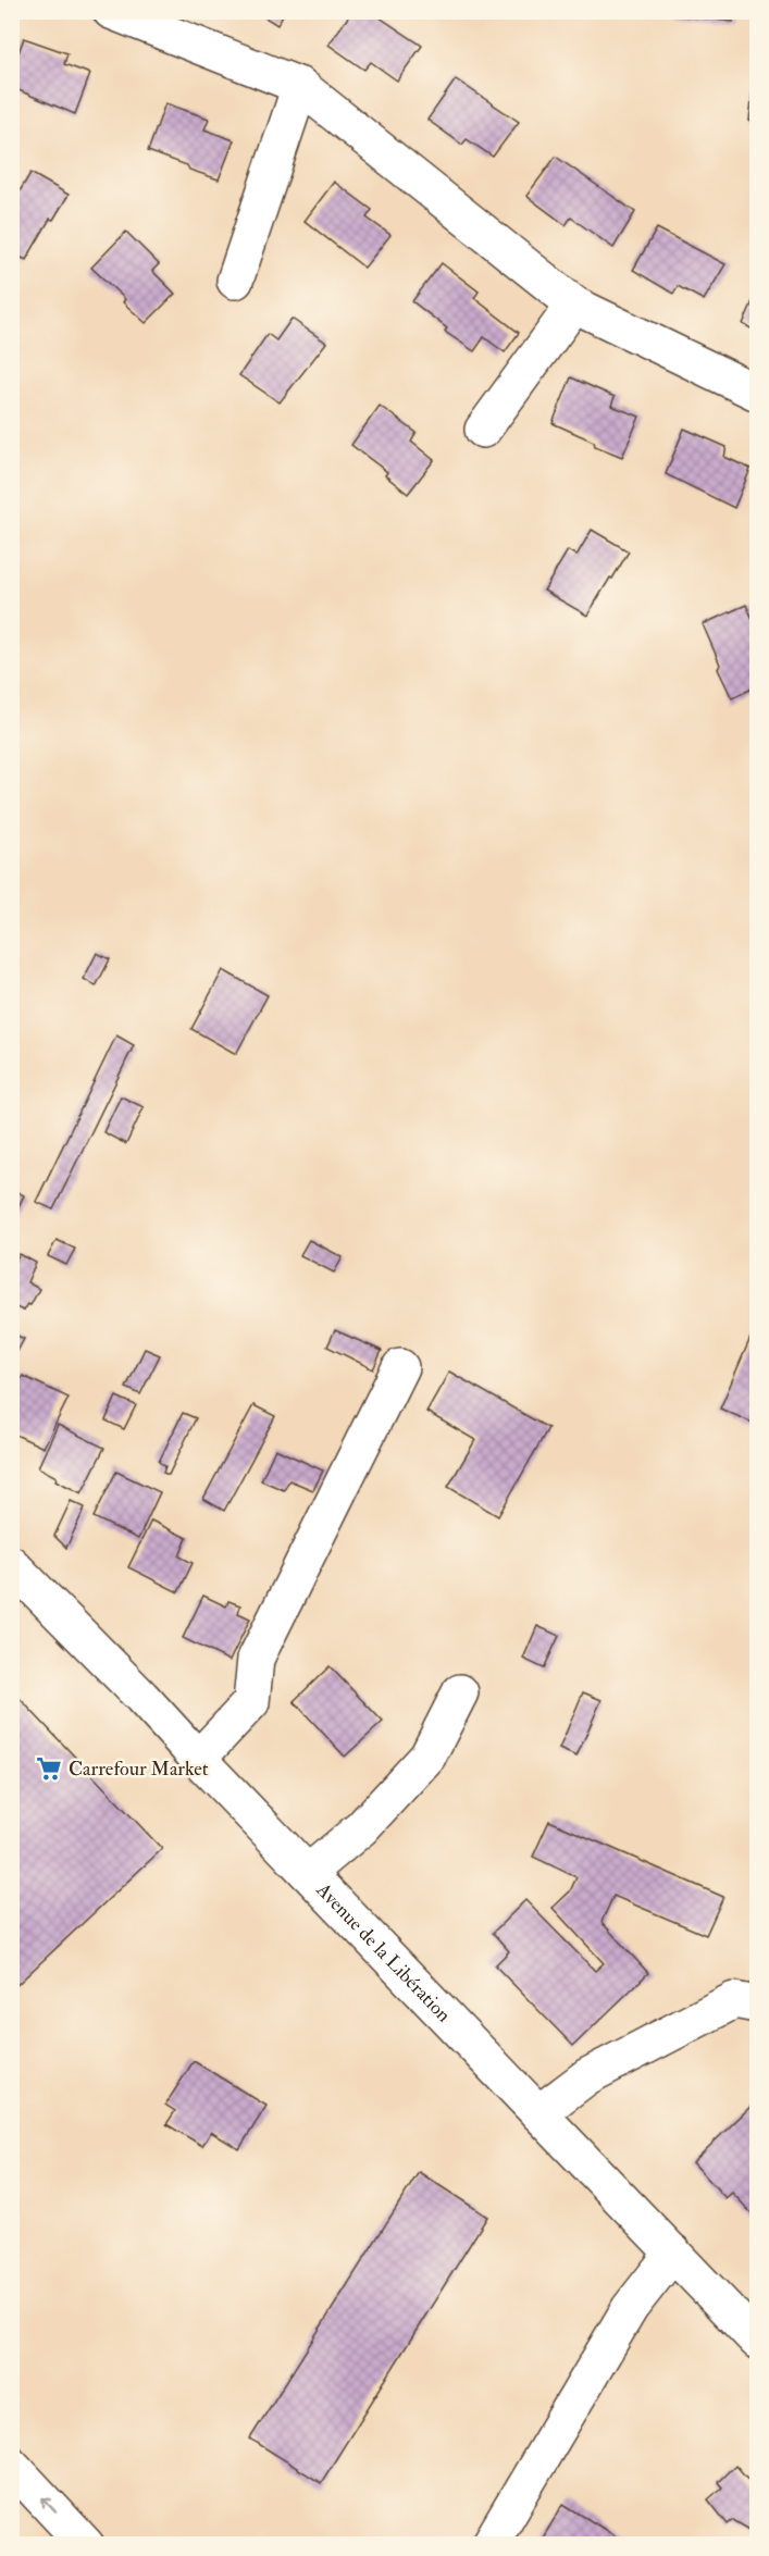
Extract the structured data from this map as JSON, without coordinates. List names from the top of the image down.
{
  "streets": {
    "street": ["Avenue de la Libération"]
  },
  "places": {
    "supermarket": ["Carrefour Market"]
  }
}
